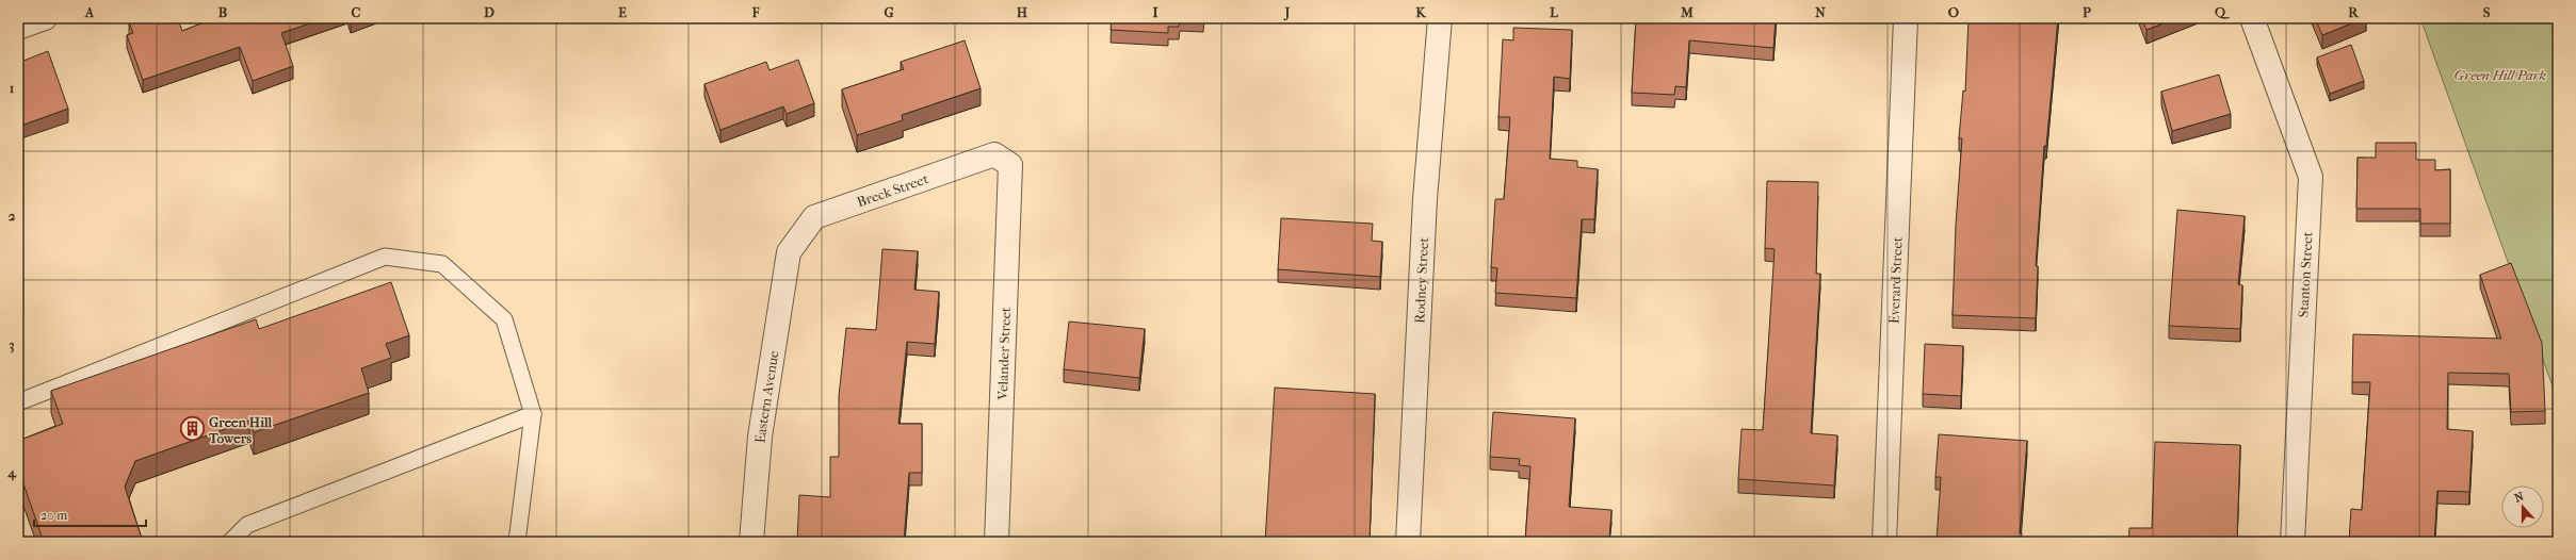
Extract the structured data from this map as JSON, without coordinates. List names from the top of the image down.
{
  "streets": {
    "street": [
      "Breck Street",
      "Stanton Street",
      "Rodney Street",
      "Everard Street",
      "Velander Street",
      "Eastern Avenue"
    ]
  },
  "crossings": [
    ["Breck Street", "Velander Street"],
    ["Breck Street", "Eastern Avenue"]
  ],
  "parks": ["Green Hill Park"],
  "places": {
    "building": ["Green Hill Towers"]
  },
  "scale_bar": "20 m",
  "north": "top",
  "grid": {
    "columns": [
      "A",
      "B",
      "C",
      "D",
      "E",
      "F",
      "G",
      "H",
      "I",
      "J",
      "K",
      "L",
      "M",
      "N",
      "O",
      "P",
      "Q",
      "R",
      "S"
    ],
    "rows": [
      "1",
      "2",
      "3",
      "4"
    ]
  }
}
